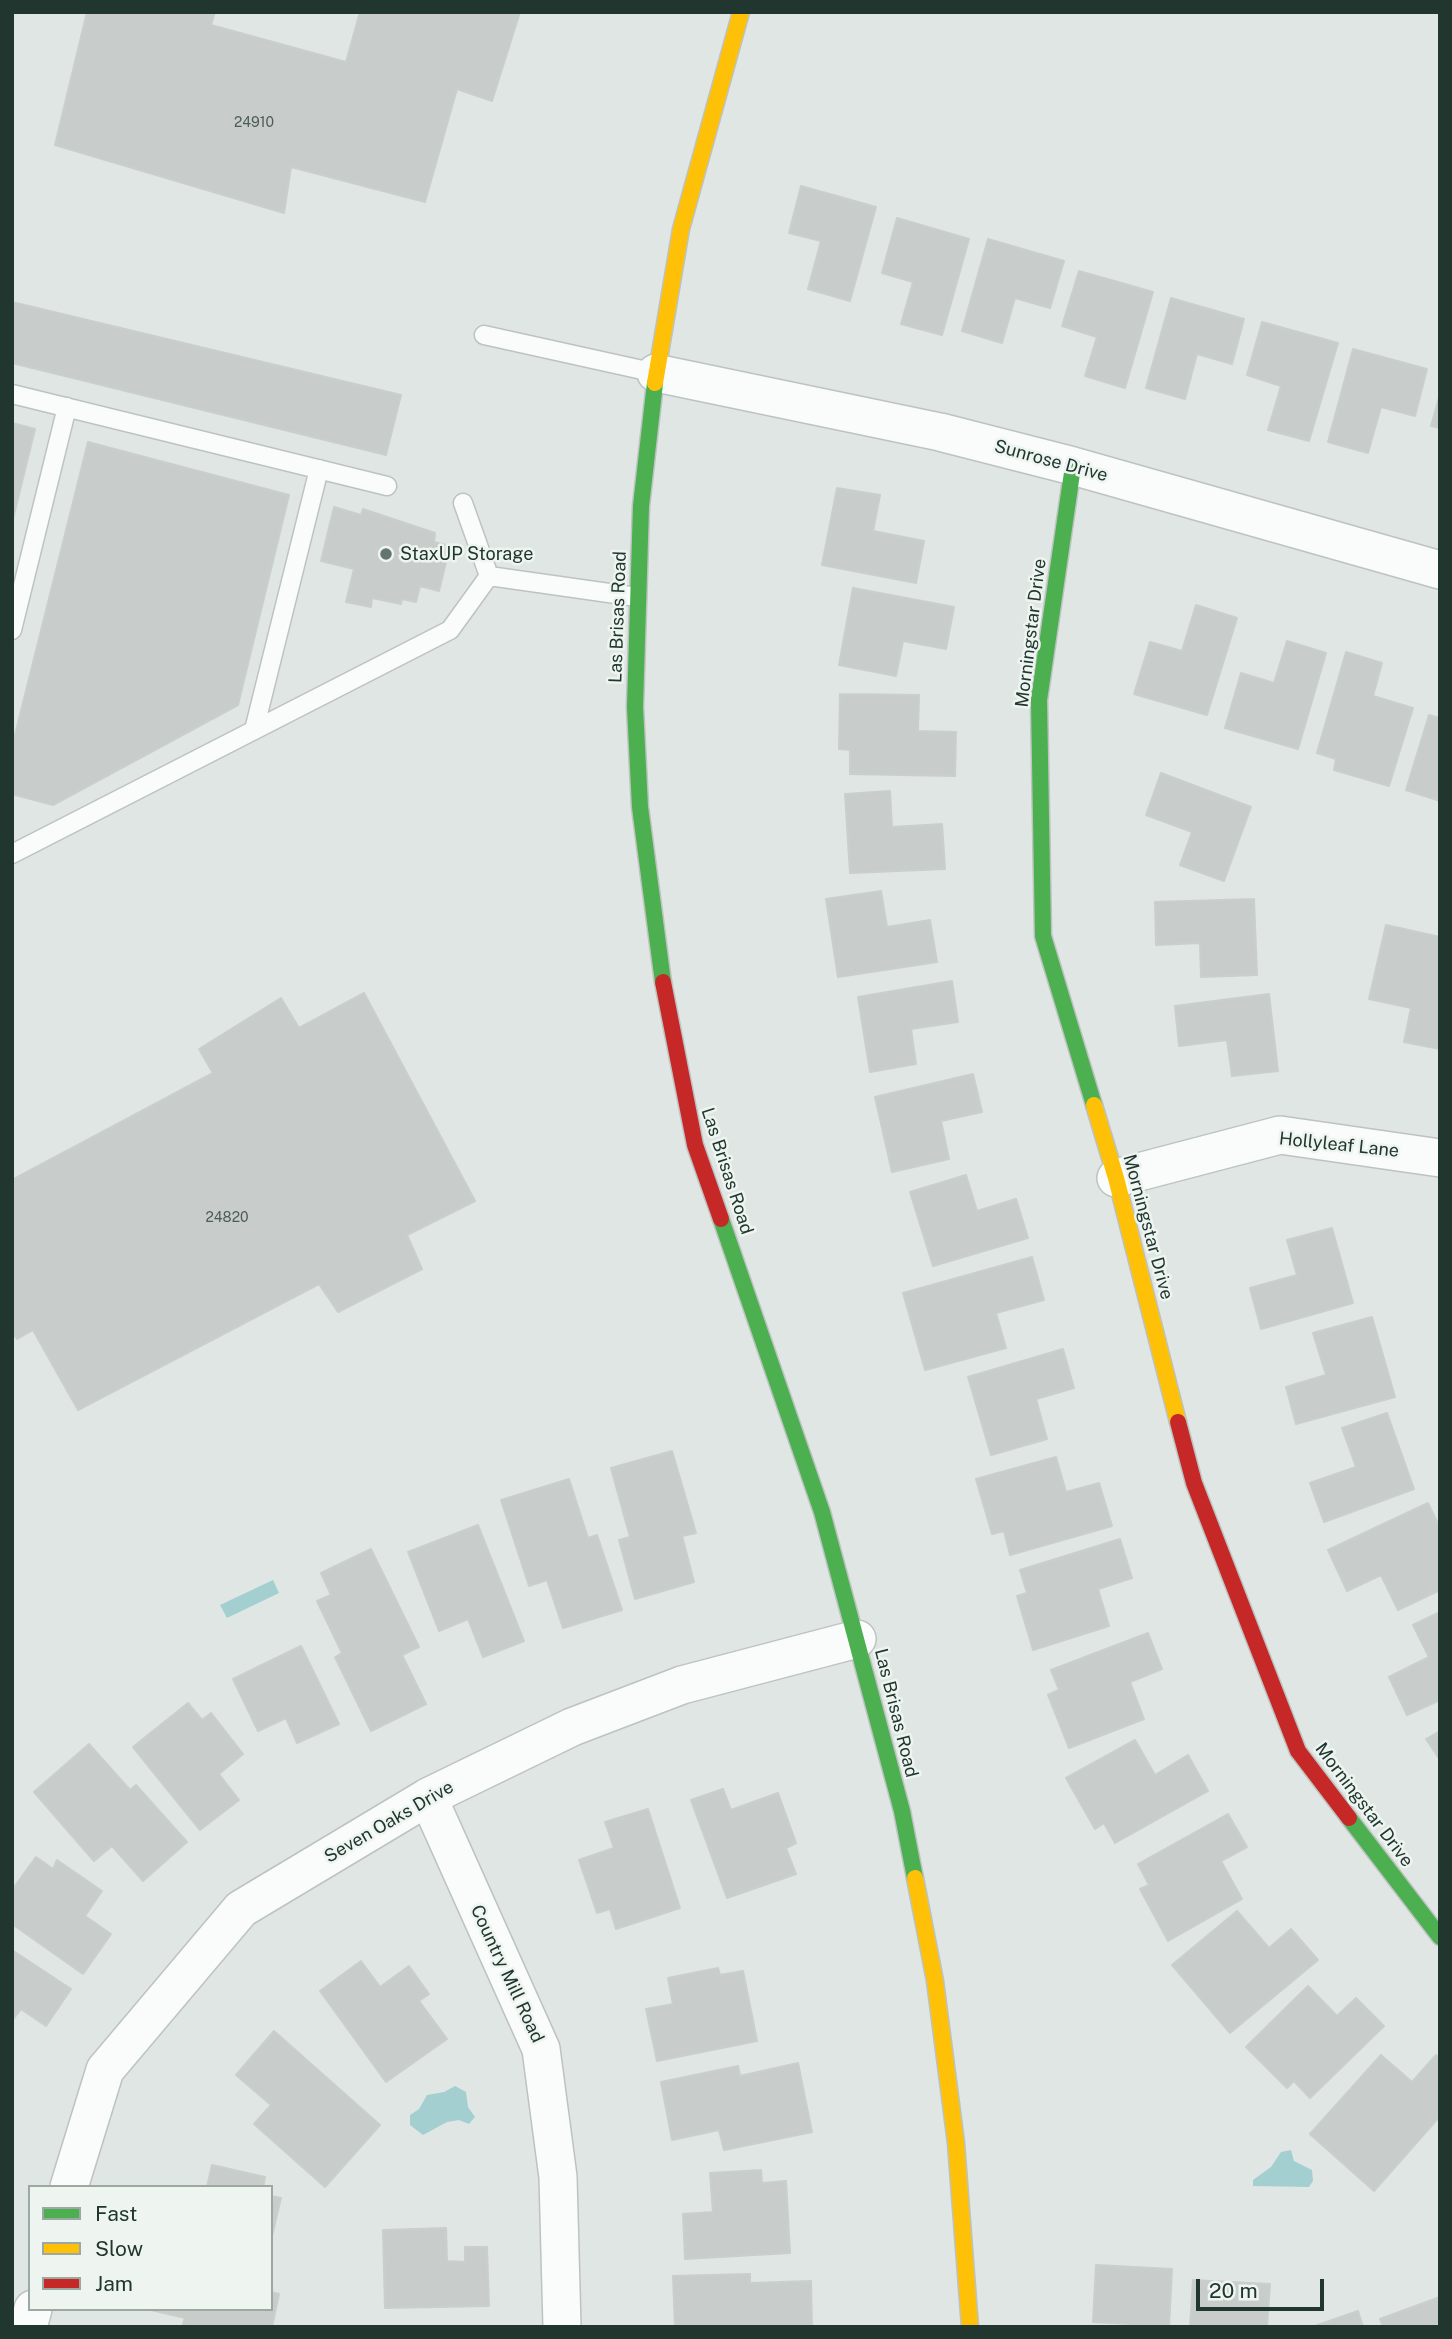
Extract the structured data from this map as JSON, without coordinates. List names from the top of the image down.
{
  "streets": {
    "street": [
      "Sunrose Drive",
      "Las Brisas Road",
      "Morningstar Drive",
      "Hollyleaf Lane",
      "Seven Oaks Drive",
      "Country Mill Road"
    ]
  },
  "crossings": [
    ["Sunrose Drive", "Las Brisas Road"],
    ["Sunrose Drive", "Morningstar Drive"],
    ["Las Brisas Road", "Seven Oaks Drive"],
    ["Morningstar Drive", "Hollyleaf Lane"],
    ["Seven Oaks Drive", "Country Mill Road"]
  ],
  "places": ["StaxUP Storage"],
  "house_numbers": ["24910", "24820"],
  "legend": ["Fast", "Slow", "Jam"],
  "scale_bar": "20 m"
}
